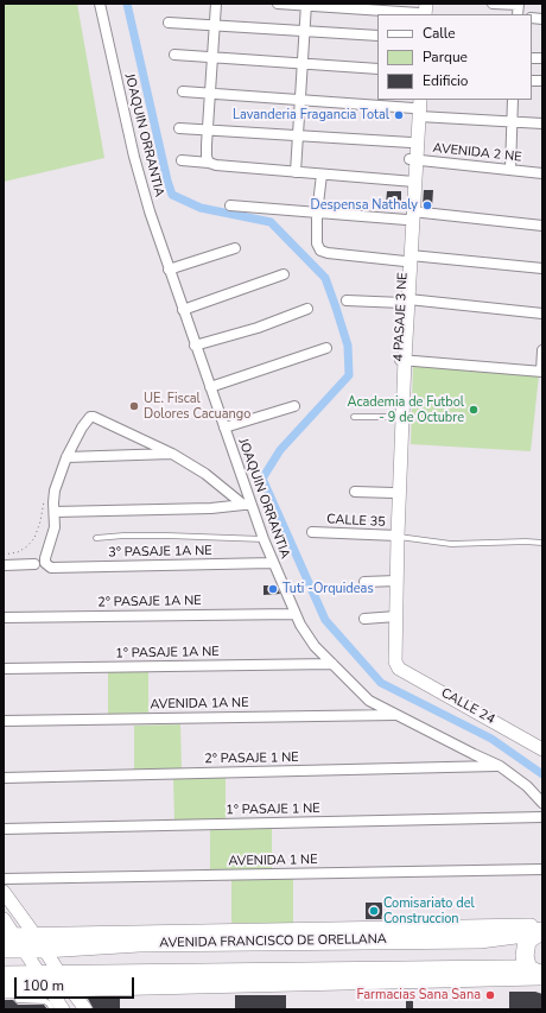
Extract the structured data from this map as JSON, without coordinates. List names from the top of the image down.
{
  "streets": {
    "highway": ["AVENIDA FRANCISCO DE ORELLANA"],
    "street": [
      "JOAQUIN ORRANTIA",
      "AVENIDA 2 NE",
      "4 PASAJE 3 NE",
      "CALLE 35",
      "3° PASAJE 1A NE",
      "2° PASAJE 1A NE",
      "1° PASAJE 1A NE",
      "AVENIDA 1A NE",
      "CALLE 24",
      "2° PASAJE 1 NE",
      "1° PASAJE 1 NE",
      "AVENIDA 1 NE"
    ]
  },
  "crossings": [
    ["JOAQUIN ORRANTIA", "3° PASAJE 1A NE"],
    ["JOAQUIN ORRANTIA", "2° PASAJE 1A NE"],
    ["JOAQUIN ORRANTIA", "1° PASAJE 1A NE"],
    ["JOAQUIN ORRANTIA", "AVENIDA 1A NE"],
    ["JOAQUIN ORRANTIA", "2° PASAJE 1 NE"],
    ["AVENIDA 2 NE", "4 PASAJE 3 NE"],
    ["4 PASAJE 3 NE", "CALLE 35"],
    ["4 PASAJE 3 NE", "CALLE 24"]
  ],
  "places": [
    "Lavanderia Fragancia Total",
    "Despensa Nathaly",
    "UE. Fiscal Dolores Cacuango",
    "Academia de Futbol - 9 de Octubre",
    "Tuti -Orquideas",
    "Comisariato del Construccion",
    "Farmacias Sana Sana"
  ],
  "legend": ["Calle", "Parque", "Edificio"],
  "scale_bar": "100 m"
}
